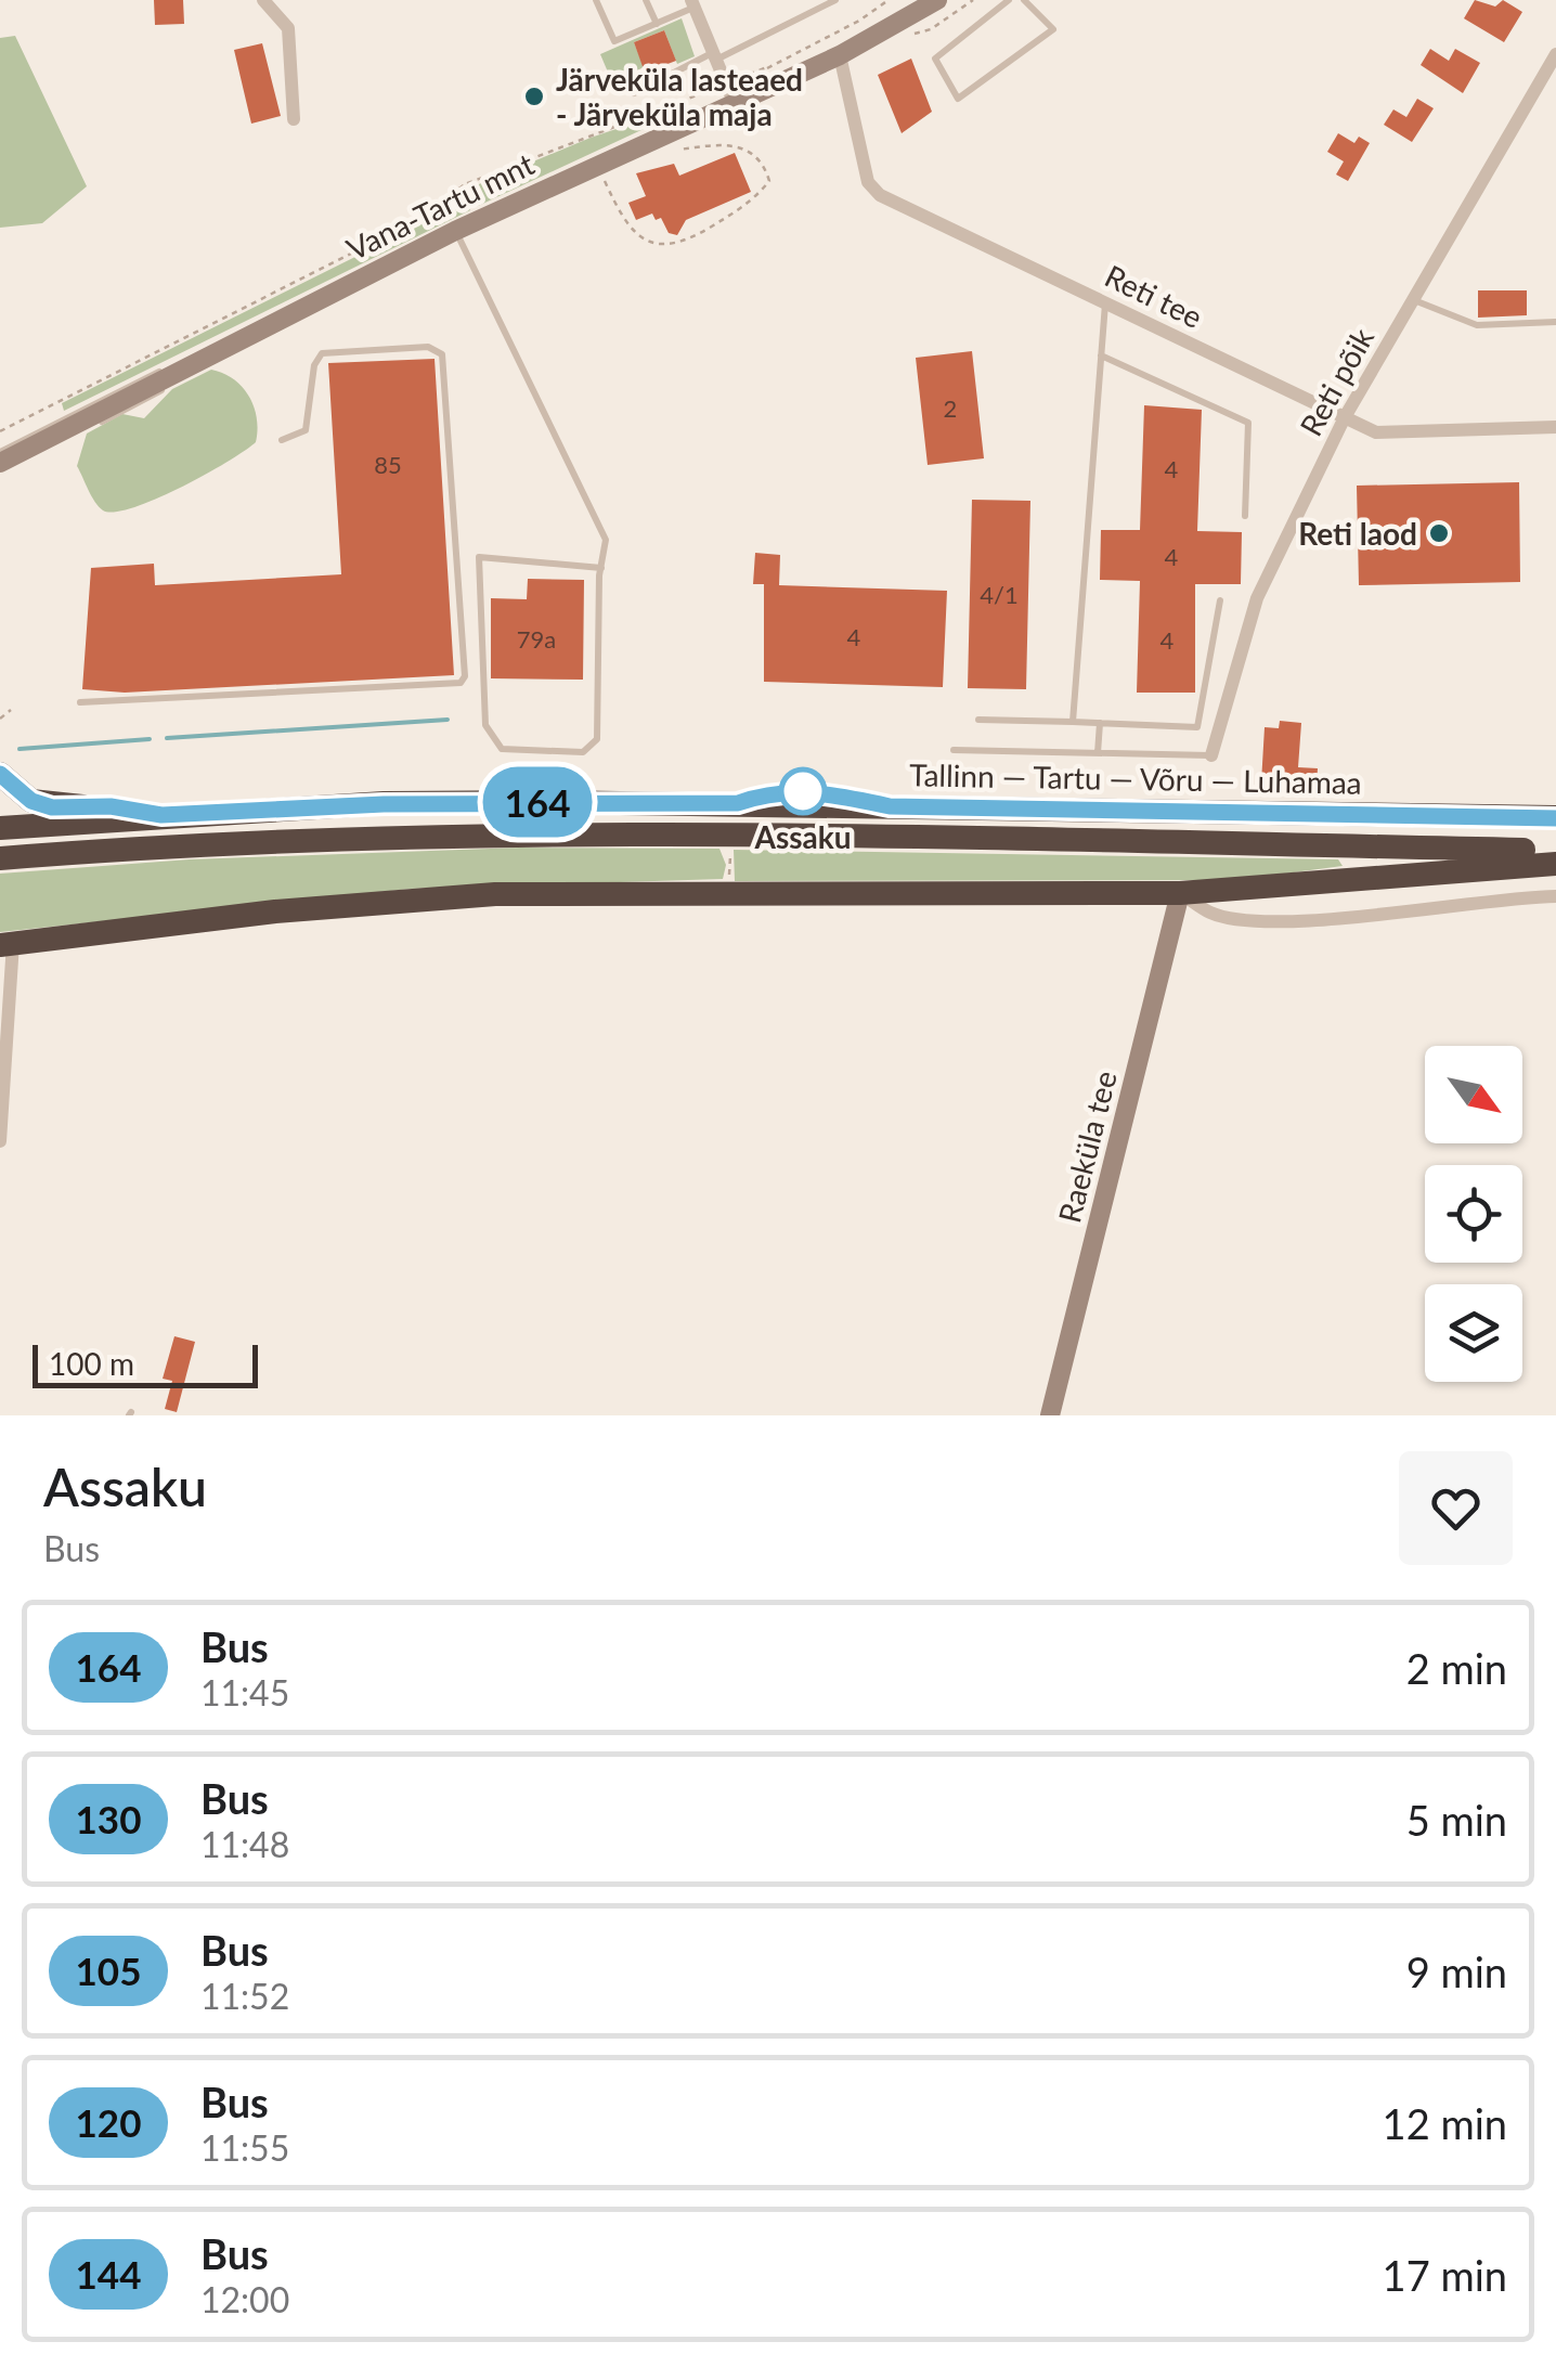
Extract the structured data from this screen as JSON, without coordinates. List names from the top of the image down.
{
  "streets": {
    "highway": ["Tallinn — Tartu — Võru — Luhamaa"],
    "street": [
      "Vana-Tartu mnt",
      "Reti tee",
      "Reti põik",
      "Raeküla tee"
    ]
  },
  "crossings": [
    ["Vana-Tartu mnt", "Reti tee"],
    ["Reti tee", "Reti põik"]
  ],
  "places": ["Järveküla lasteaed - Järveküla maja", "Reti laod", "Assaku"],
  "lines": ["bus line 164"],
  "house_numbers": [
    "2",
    "85",
    "4",
    "4",
    "4/1",
    "4",
    "79a",
    "4"
  ],
  "scale_bar": "100 m",
  "north": "bottom right",
  "page": {
    "on_map": "164",
    "scale": "100 m",
    "heading": ["Assaku", "Bus"],
    "list": [
      {
        "mark": "164",
        "name": "Bus",
        "note": "11:45",
        "value": "2 min"
      },
      {
        "mark": "130",
        "name": "Bus",
        "note": "11:48",
        "value": "5 min"
      },
      {
        "mark": "105",
        "name": "Bus",
        "note": "11:52",
        "value": "9 min"
      },
      {
        "mark": "120",
        "name": "Bus",
        "note": "11:55",
        "value": "12 min"
      },
      {
        "mark": "144",
        "name": "Bus",
        "note": "12:00",
        "value": "17 min"
      }
    ]
  }
}
